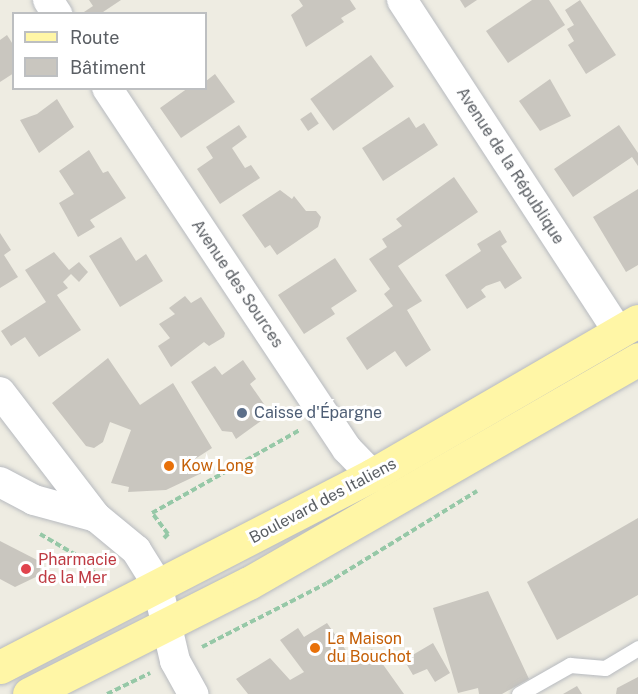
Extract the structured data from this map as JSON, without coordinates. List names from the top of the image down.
{
  "streets": {
    "main road": ["Boulevard des Italiens"],
    "street": ["Avenue de la République", "Avenue des Sources"]
  },
  "crossings": [
    ["Avenue de la République", "Boulevard des Italiens"],
    ["Avenue des Sources", "Boulevard des Italiens"]
  ],
  "places": [
    "Caisse d'Épargne",
    "Kow Long",
    "Pharmacie de la Mer",
    "La Maison du Bouchot"
  ],
  "legend": ["Route", "Bâtiment"]
}
